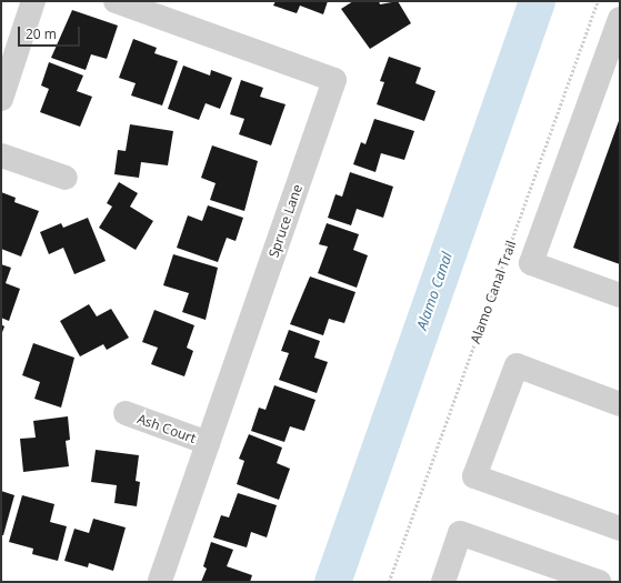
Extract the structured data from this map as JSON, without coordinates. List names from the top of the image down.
{
  "streets": {
    "street": ["Spruce Lane", "Ash Court"],
    "path": ["Alamo Canal Trail"]
  },
  "crossings": [
    ["Spruce Lane", "Ash Court"]
  ],
  "water": ["Alamo Canal"],
  "scale_bar": "20 m"
}
